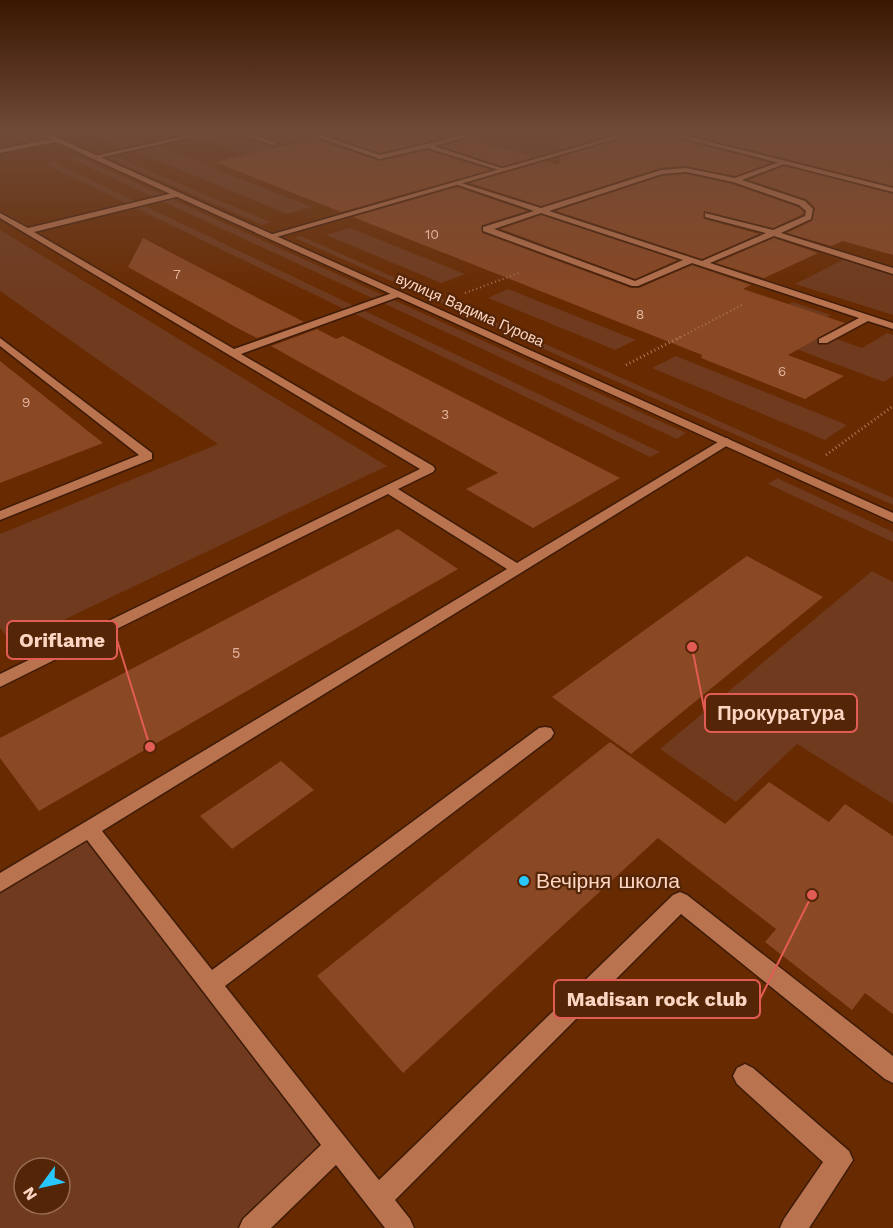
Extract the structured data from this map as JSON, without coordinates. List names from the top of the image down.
{
  "streets": {
    "street": ["вулиця Вадима Гурова"]
  },
  "places": [
    "Прокуратура",
    "Oriflame",
    "Вечірня школа",
    "Madisan rock club"
  ],
  "house_numbers": [
    "10",
    "7",
    "8",
    "6",
    "9",
    "3",
    "5"
  ],
  "north": "bottom left"
}
